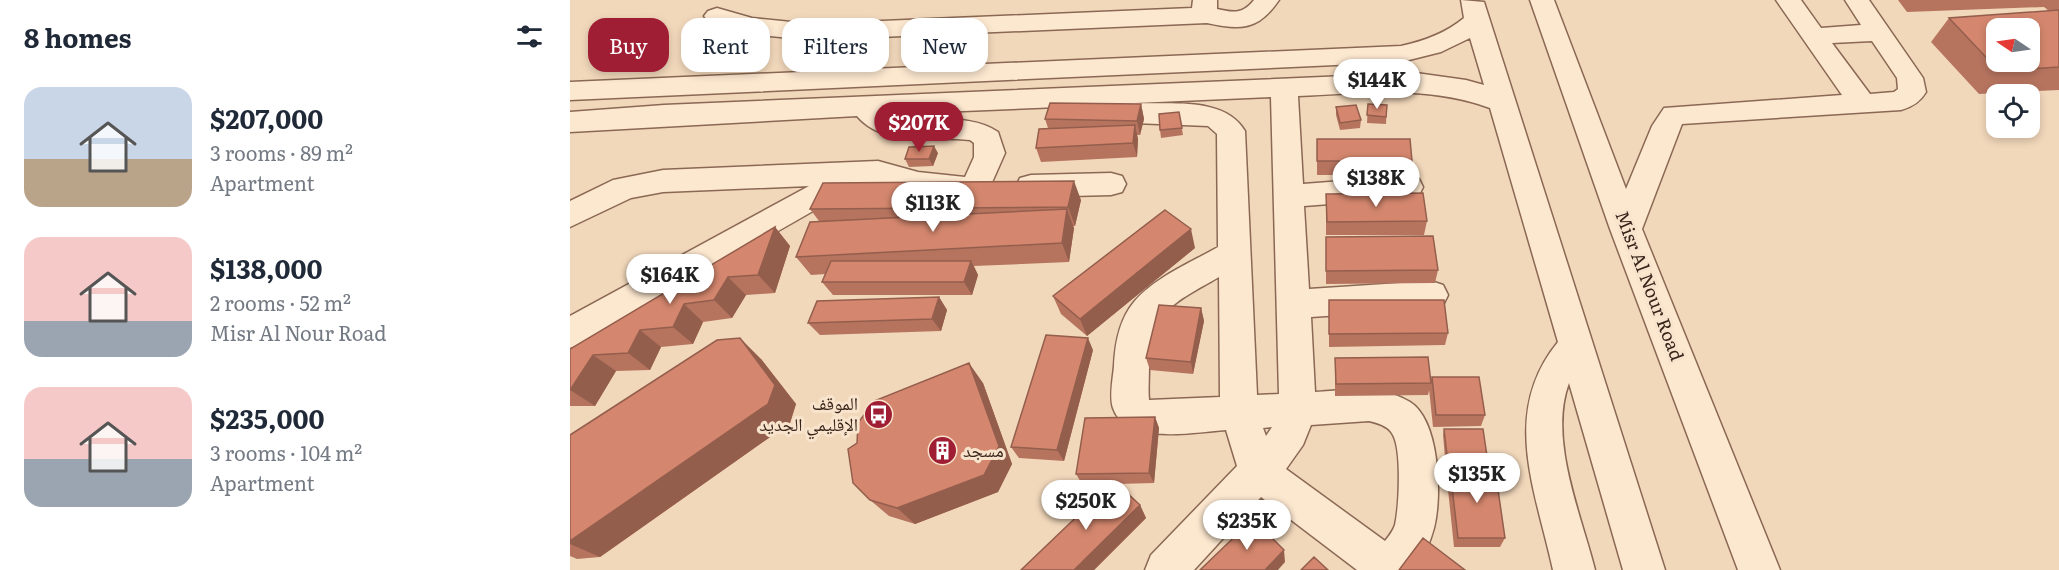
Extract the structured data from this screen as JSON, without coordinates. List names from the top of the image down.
{
  "streets": {
    "street": ["Misr Al Nour Road"]
  },
  "places": {
    "bus stop": ["الموقف الإقليمي الجديد"],
    "building": ["مسجد"]
  },
  "north": "left",
  "page": {
    "heading": "8 homes",
    "chip": [
      "Buy",
      "Rent",
      "Filters",
      "New"
    ],
    "price": [
      "$144K",
      "$207K",
      "$138K",
      "$113K",
      "$164K",
      "$135K",
      "$250K",
      "$235K"
    ],
    "list": [
      {
        "name": "$207,000",
        "note": "3 rooms · 89 m² · Apartment"
      },
      {
        "name": "$138,000",
        "note": "2 rooms · 52 m² · Misr Al Nour Road"
      },
      {
        "name": "$235,000",
        "note": "3 rooms · 104 m² · Apartment"
      }
    ]
  }
}
